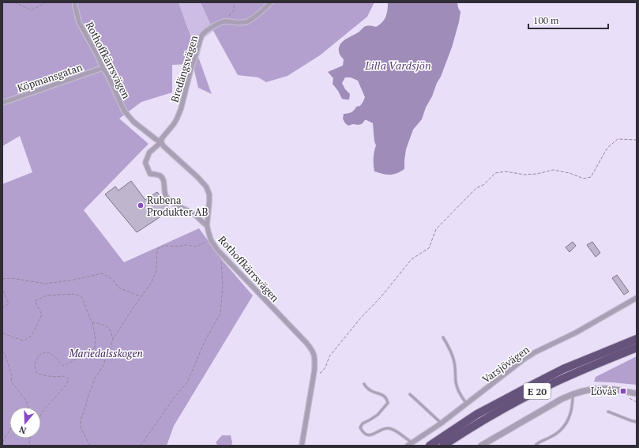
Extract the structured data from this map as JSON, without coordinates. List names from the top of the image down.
{
  "streets": {
    "highway": ["E 20"],
    "street": [
      "Rothoffkärrsvägen",
      "Bredängsvägen",
      "Köpmansgatan",
      "Varsjövägen"
    ]
  },
  "crossings": [
    ["Rothoffkärrsvägen", "Bredängsvägen"],
    ["Rothoffkärrsvägen", "Köpmansgatan"]
  ],
  "water": ["Lilla Vardsjön"],
  "parks": ["Mariedalsskogen"],
  "places": {
    "other": ["Rubena Produkter AB"],
    "transit": ["Lövås"]
  },
  "scale_bar": "100 m",
  "north": "bottom"
}
